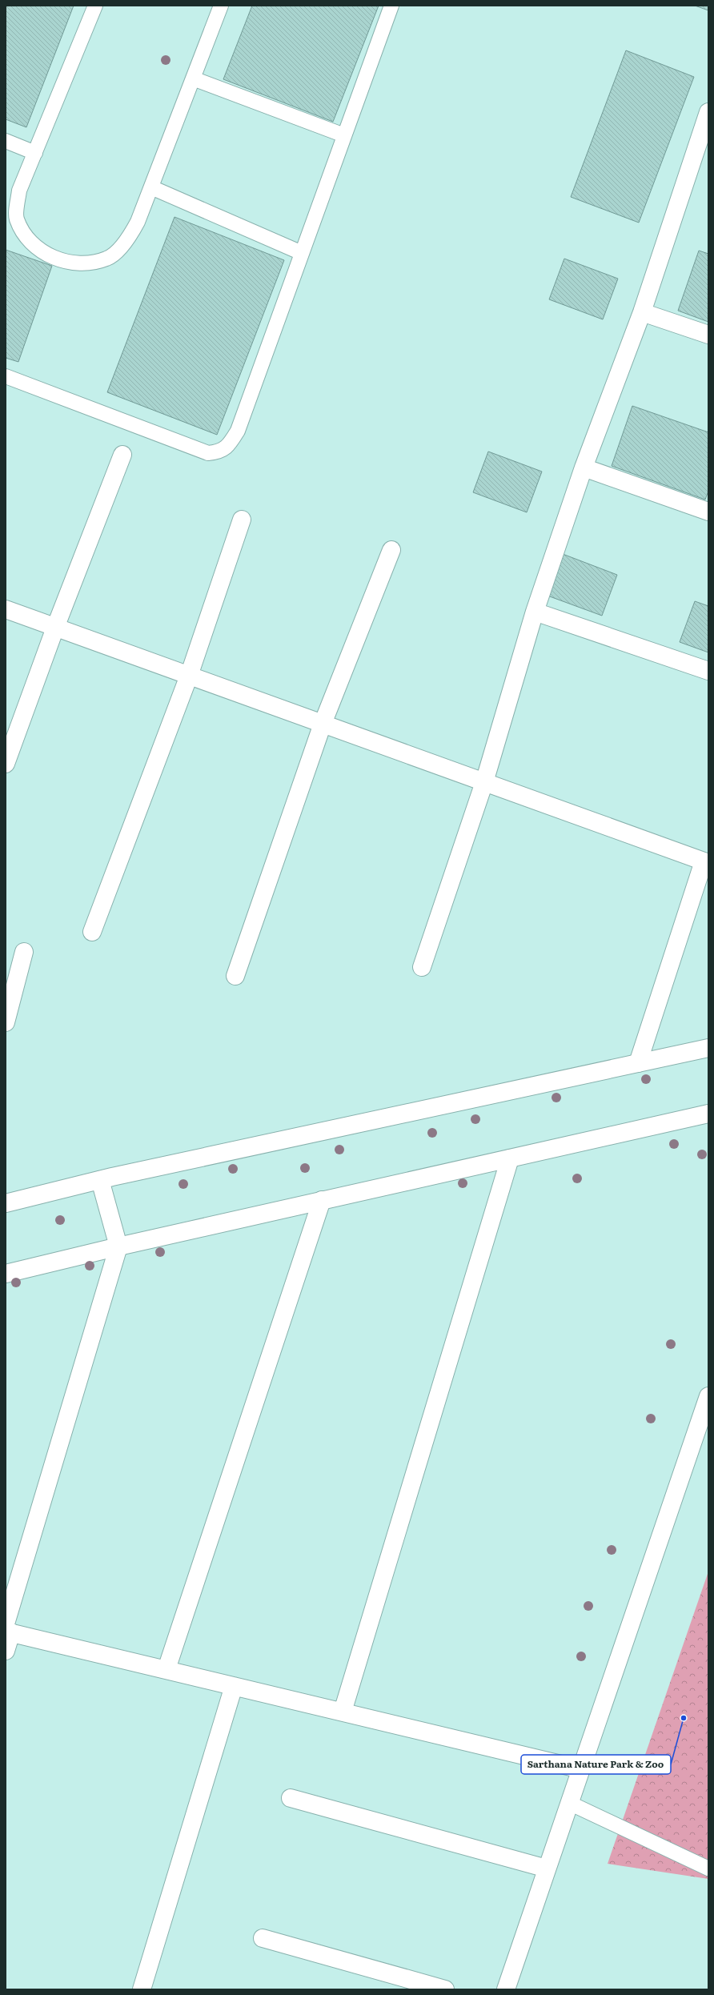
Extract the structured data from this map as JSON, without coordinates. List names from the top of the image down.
{
  "places": ["Sarthana Nature Park & Zoo"]
}
